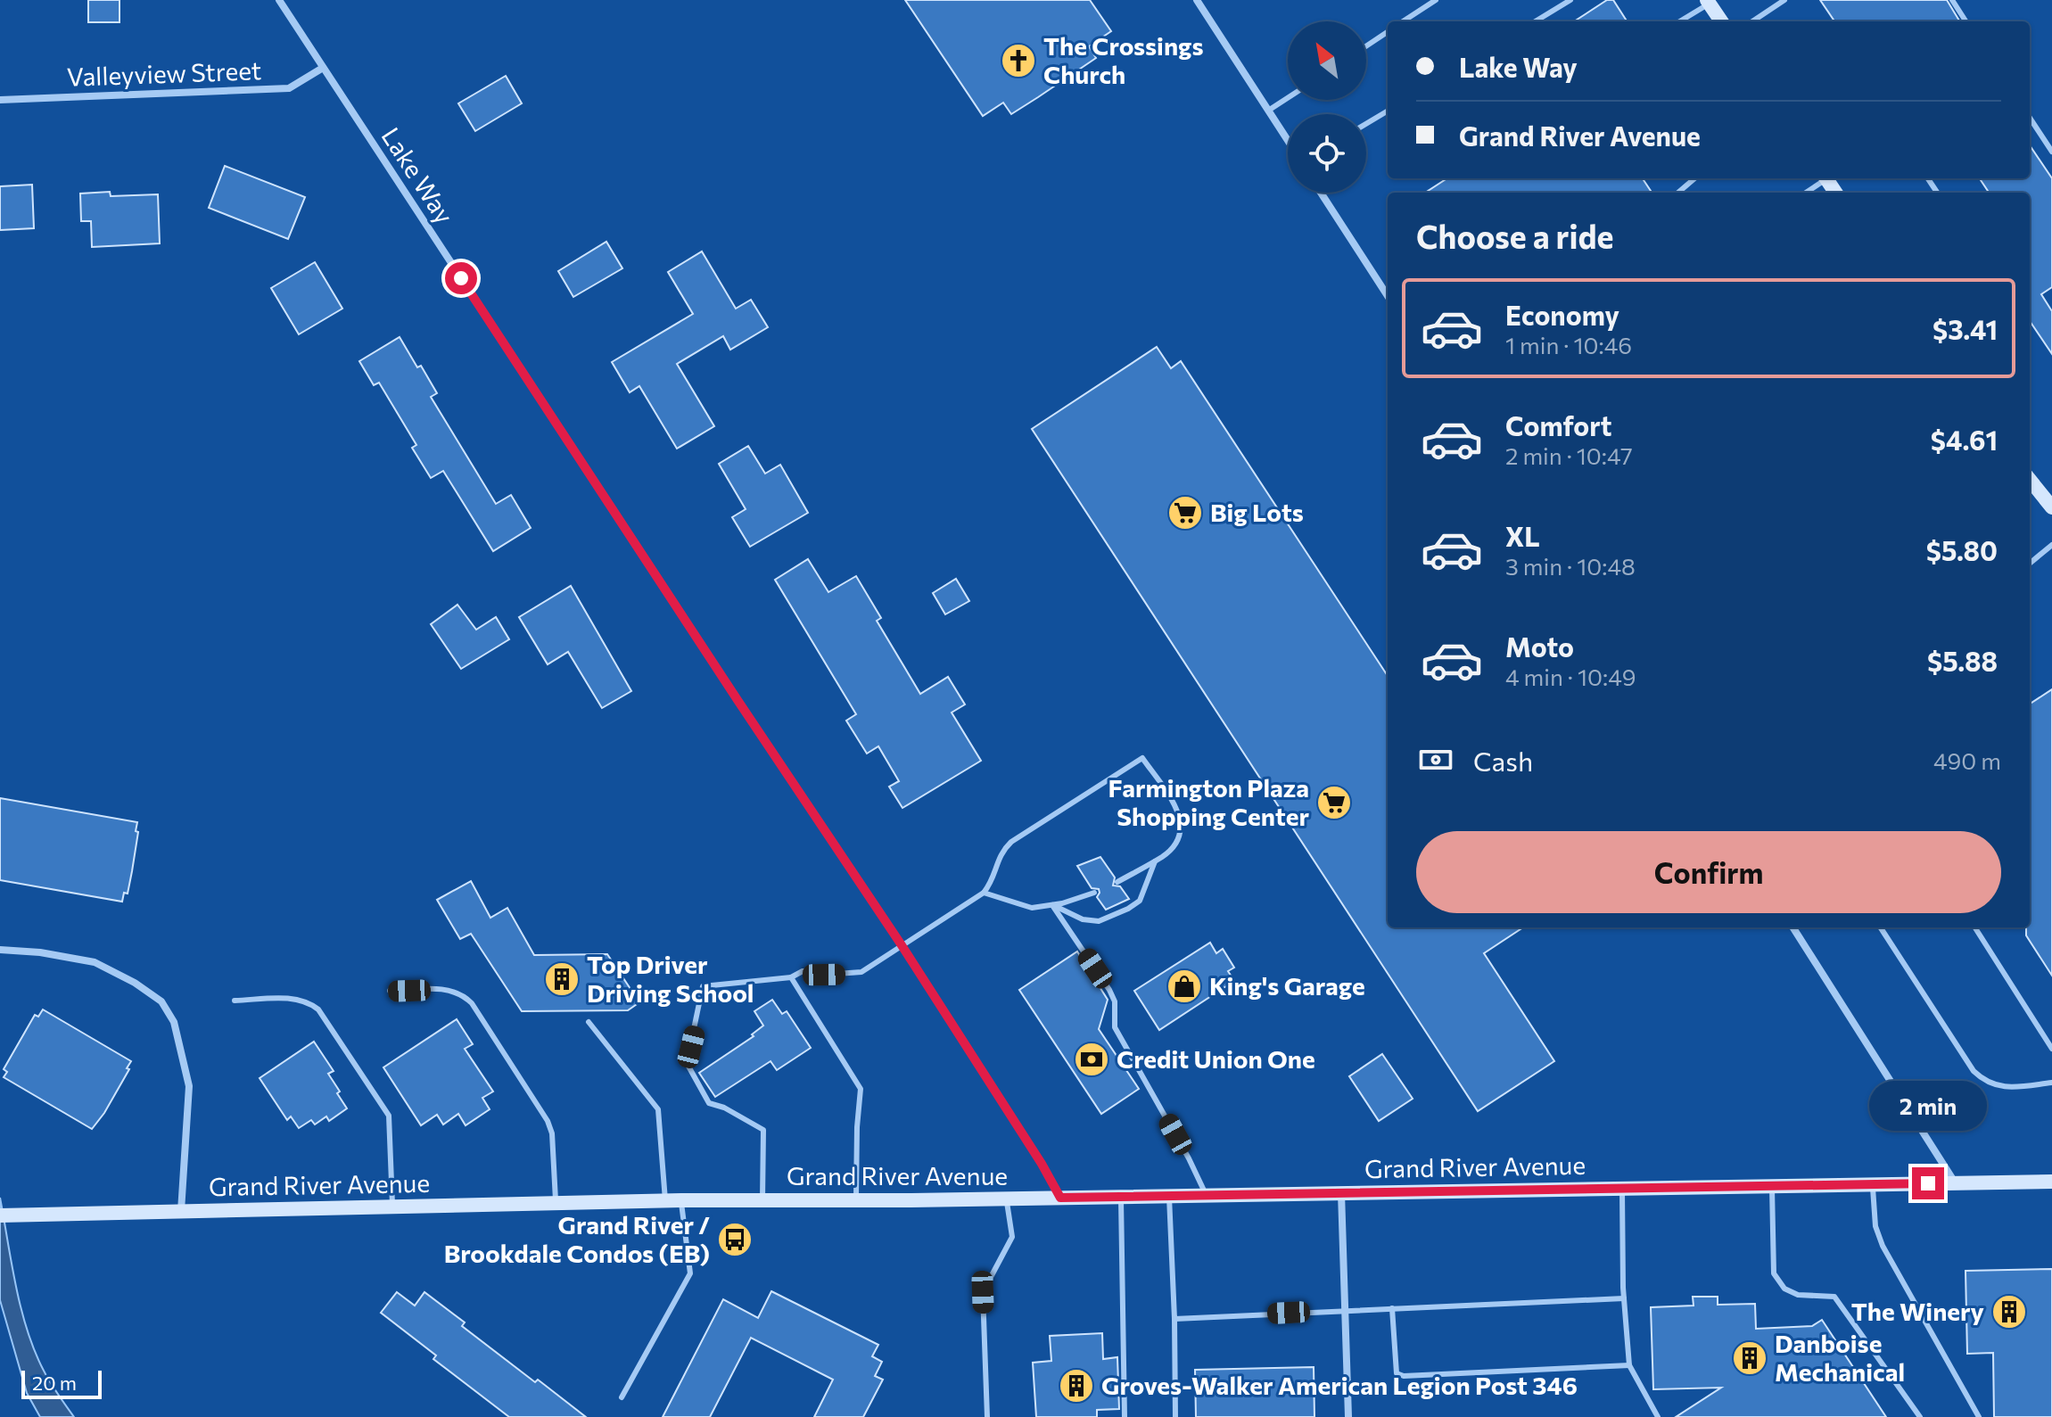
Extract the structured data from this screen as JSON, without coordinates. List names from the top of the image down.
{
  "streets": {
    "main road": ["Grand River Avenue"],
    "street": ["Valleyview Street", "Lake Way"]
  },
  "crossings": [
    ["Valleyview Street", "Lake Way"],
    ["Lake Way", "Grand River Avenue"]
  ],
  "places": {
    "church": ["The Crossings Church"],
    "supermarket": ["Big Lots", "Farmington Plaza Shopping Center"],
    "building": [
      "Top Driver Driving School",
      "The Winery",
      "Danboise Mechanical",
      "Groves-Walker American Legion Post 346"
    ],
    "shop": ["King's Garage"],
    "bank": ["Credit Union One"],
    "bus stop": ["Grand River / Brookdale Condos (EB)"]
  },
  "scale_bar": "20 m",
  "north": "top left",
  "page": {
    "banner": ["Lake Way", "Grand River Avenue"],
    "heading": "Choose a ride",
    "list": [
      {
        "name": "Economy",
        "note": "1 min · 10:46",
        "value": "$3.41"
      },
      {
        "name": "Comfort",
        "note": "2 min · 10:47",
        "value": "$4.61"
      },
      {
        "name": "XL",
        "note": "3 min · 10:48",
        "value": "$5.80"
      },
      {
        "name": "Moto",
        "note": "4 min · 10:49",
        "value": "$5.88"
      }
    ],
    "pay": ["Cash", "490 m"],
    "buttons": "Confirm",
    "bubble": "2 min",
    "scale": "20 m"
  }
}
